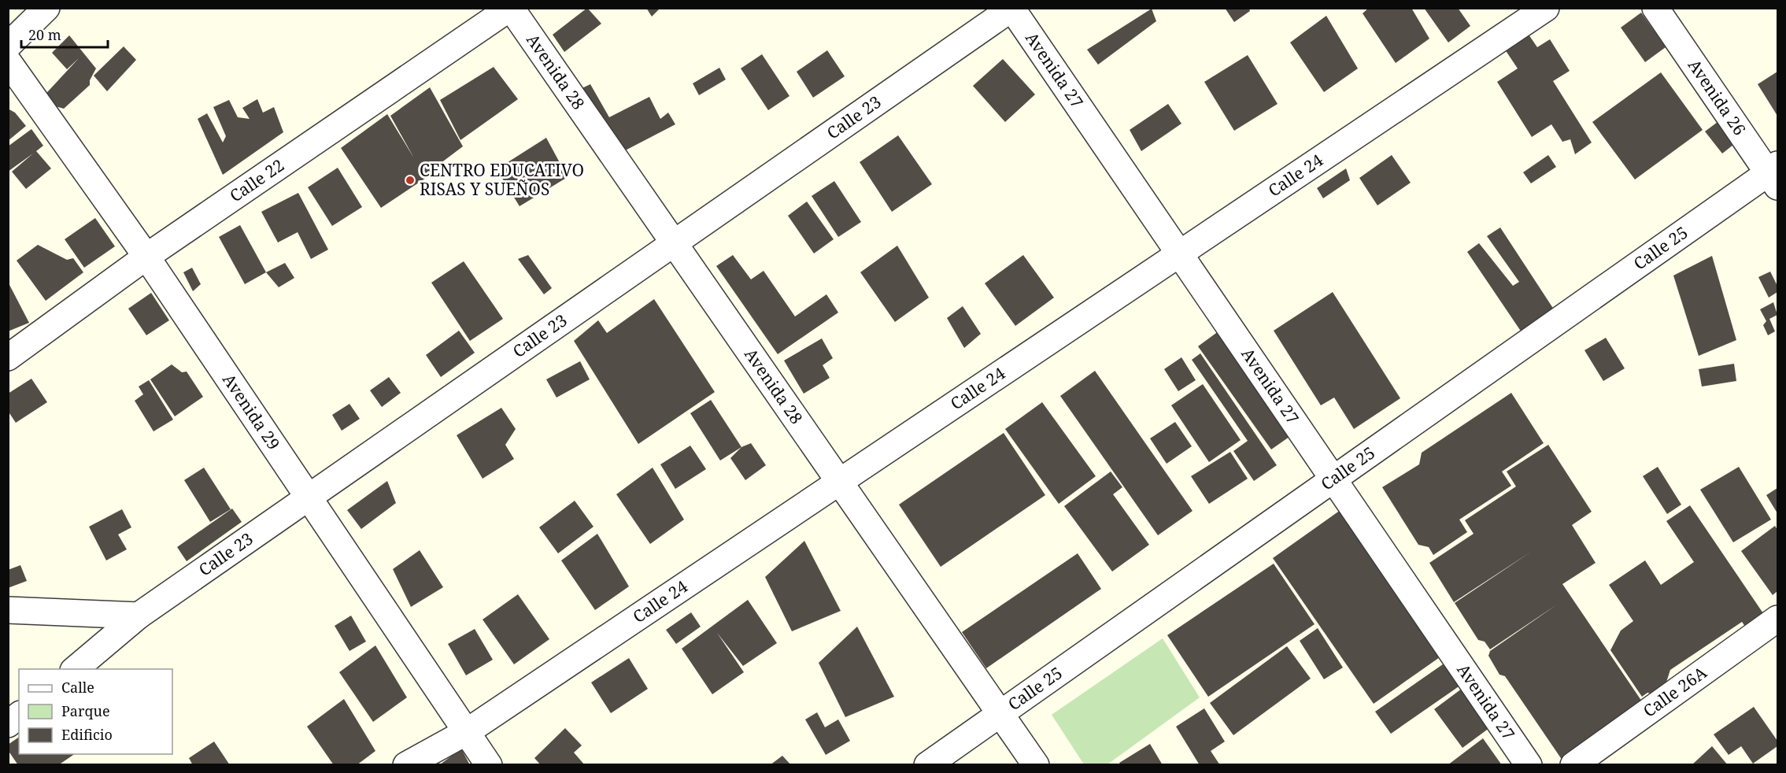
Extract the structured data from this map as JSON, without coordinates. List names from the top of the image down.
{
  "streets": {
    "street": [
      "Avenida 27",
      "Avenida 28",
      "Avenida 26",
      "Calle 23",
      "Calle 24",
      "Calle 22",
      "Calle 25",
      "Avenida 29",
      "Calle 26A"
    ]
  },
  "crossings": [
    ["Avenida 27", "Calle 23"],
    ["Avenida 27", "Calle 24"],
    ["Avenida 27", "Calle 25"],
    ["Avenida 28", "Calle 23"],
    ["Avenida 28", "Calle 24"],
    ["Avenida 28", "Calle 22"],
    ["Avenida 28", "Calle 25"],
    ["Avenida 26", "Calle 25"],
    ["Calle 23", "Avenida 29"],
    ["Calle 24", "Avenida 29"],
    ["Calle 22", "Avenida 29"]
  ],
  "places": ["CENTRO EDUCATIVO RISAS Y SUEÑOS"],
  "legend": ["Calle", "Parque", "Edificio"],
  "scale_bar": "20 m"
}
